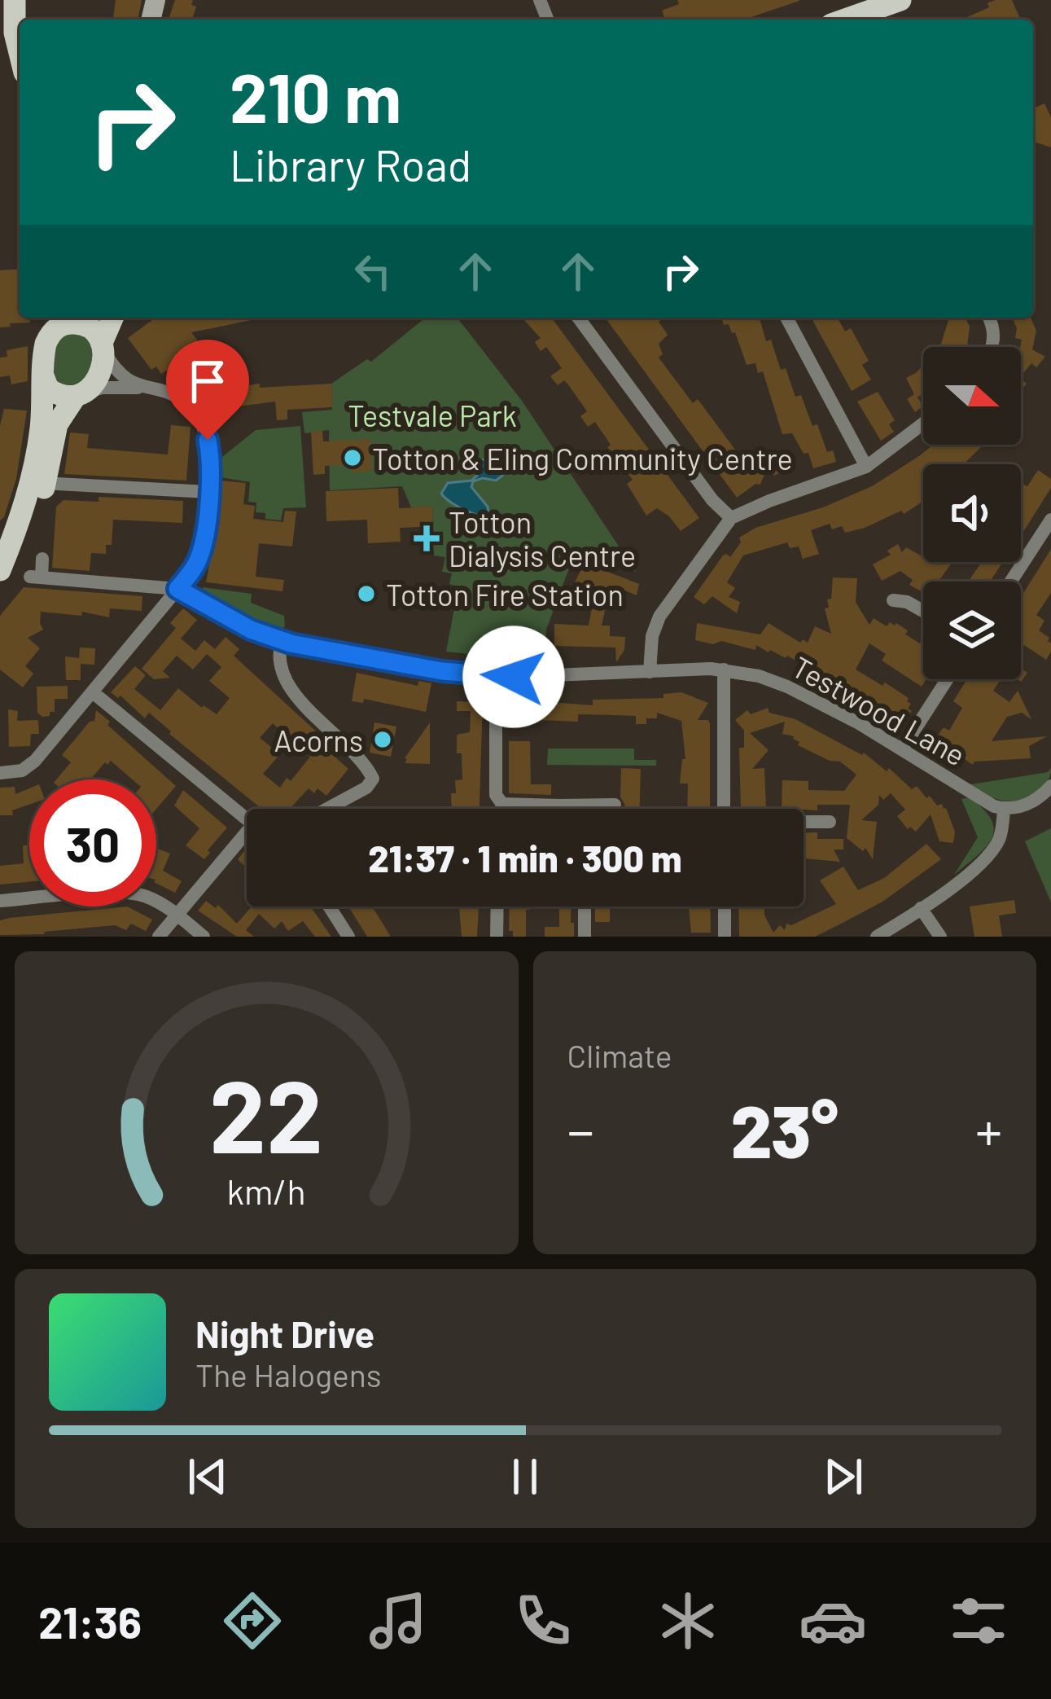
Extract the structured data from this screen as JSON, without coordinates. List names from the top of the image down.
{
  "streets": {
    "street": ["Testwood Lane"]
  },
  "parks": ["Testvale Park"],
  "places": {
    "other": ["Totton & Eling Community Centre", "Totton Fire Station", "Acorns"],
    "health": ["Totton Dialysis Centre"]
  },
  "north": "right",
  "page": {
    "turn": ["210 m", "Library Road"],
    "limit": "30",
    "trip": "21:37 · 1 min · 300 m",
    "tile": "Climate",
    "heat": ["−", "23°", "+"],
    "song": ["Night Drive", "The Halogens"],
    "tabs": "21:36",
    "gauge": ["22", "km/h"]
  }
}
